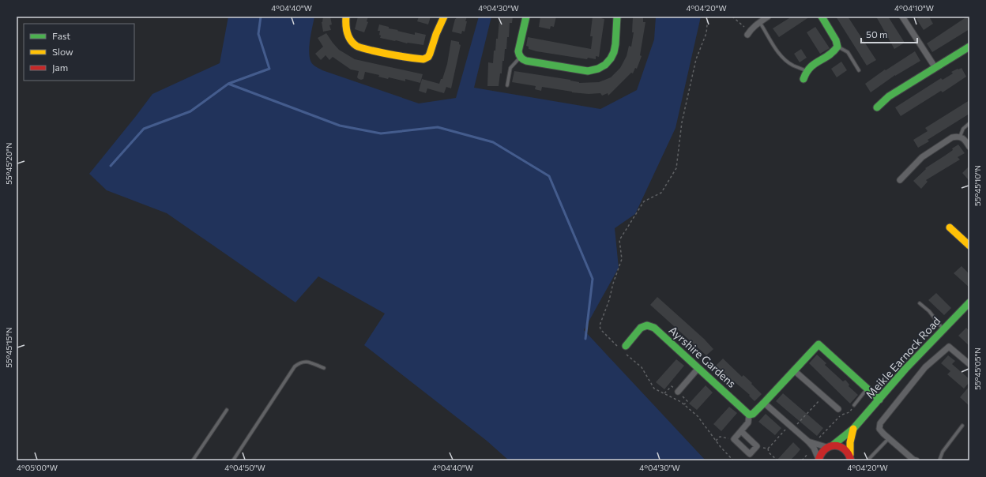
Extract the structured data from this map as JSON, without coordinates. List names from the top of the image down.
{
  "streets": {
    "street": ["Ayrshire Gardens", "Meikle Earnock Road"]
  },
  "legend": ["Fast", "Slow", "Jam"],
  "scale_bar": "50 m",
  "coordinates": [
    "4°04'40\"W",
    "4°04'30\"W",
    "4°04'20\"W",
    "4°04'10\"W",
    "55°45'20\"N",
    "55°45'10\"N",
    "55°45'15\"N",
    "55°45'05\"N",
    "4°05'00\"W",
    "4°04'50\"W"
  ]
}
